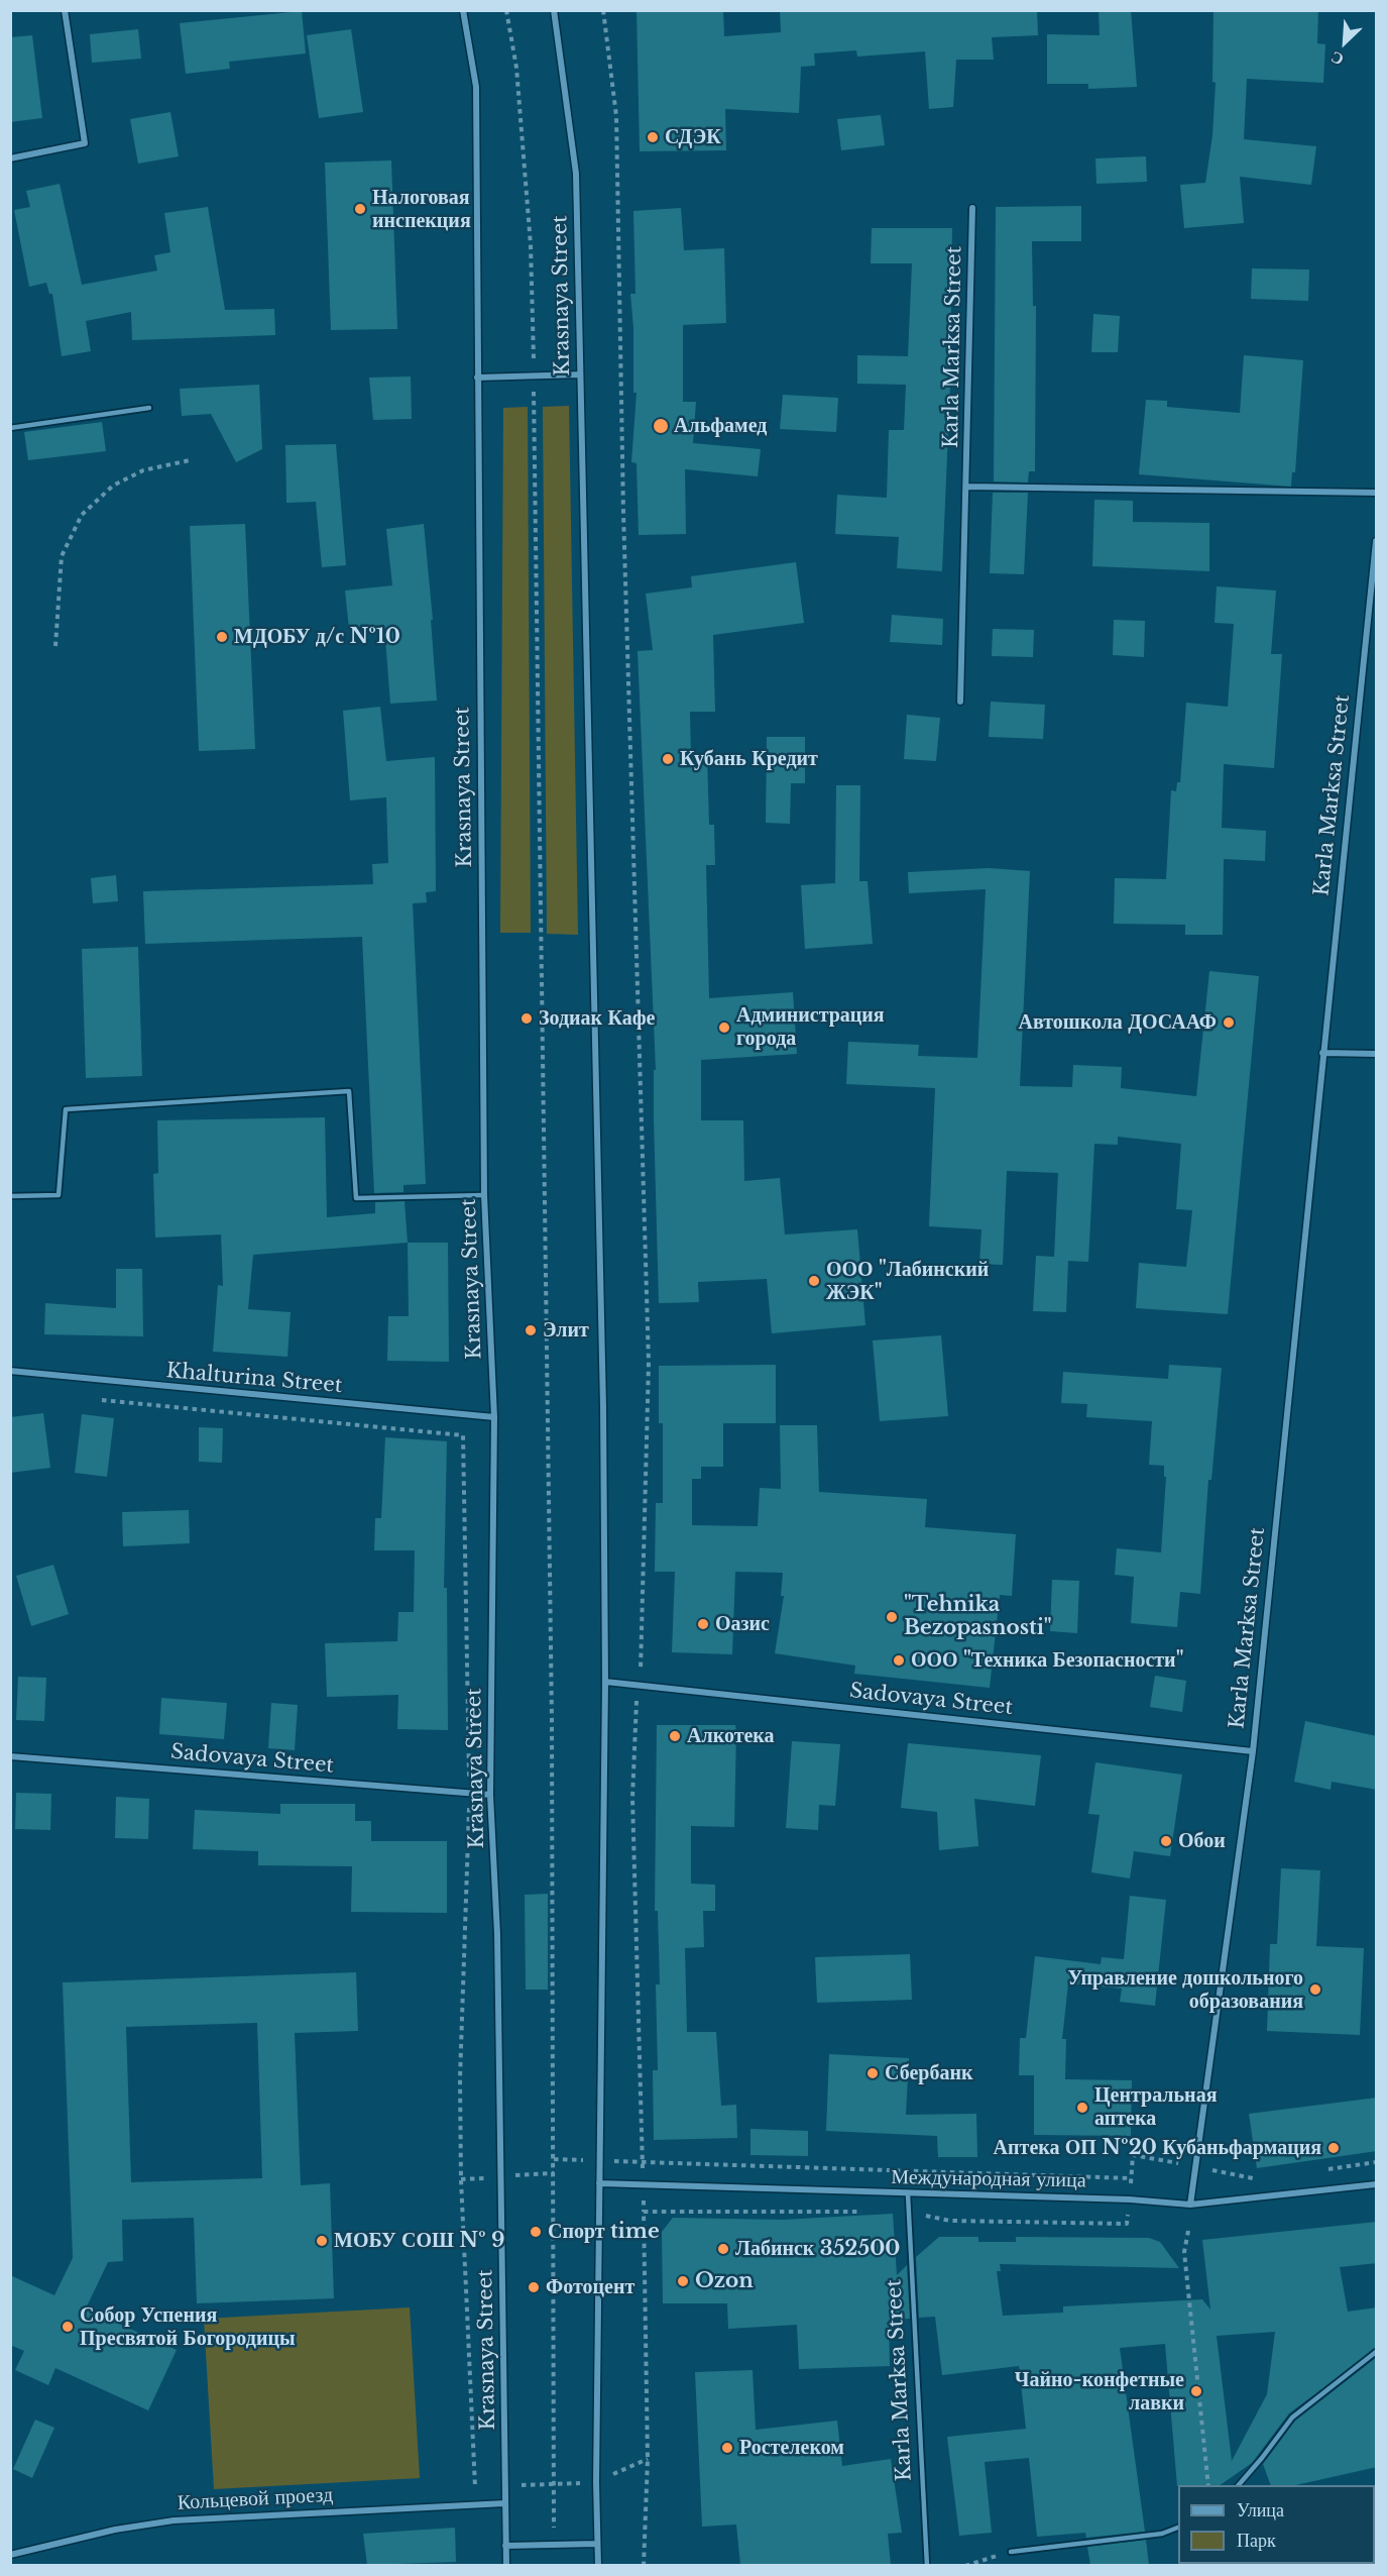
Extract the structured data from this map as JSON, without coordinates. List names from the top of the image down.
{
  "streets": {
    "street": [
      "Krasnaya Street",
      "Karla Marksa Street",
      "Khalturina Street",
      "Sadovaya Street",
      "Международная улица",
      "Кольцевой проезд"
    ]
  },
  "crossings": [
    ["Krasnaya Street", "Khalturina Street"],
    ["Krasnaya Street", "Sadovaya Street"],
    ["Krasnaya Street", "Международная улица"],
    ["Krasnaya Street", "Кольцевой проезд"],
    ["Karla Marksa Street", "Sadovaya Street"],
    ["Karla Marksa Street", "Международная улица"]
  ],
  "places": [
    "СДЭК",
    "Налоговая инспекция",
    "Альфамед",
    "МДОБУ д/с №10",
    "Кубань Кредит",
    "Зодиак Кафе",
    "Автошкола ДОСААФ",
    "Администрация города",
    "ООО \"Лабинский ЖЭК\"",
    "Элит",
    "\"Tehnika Bezopasnosti\"",
    "Оазис",
    "ООО \"Техника Безопасности\"",
    "Алкотека",
    "Обои",
    "Управление дошкольного образования",
    "Сбербанк",
    "Центральная аптека",
    "Аптека ОП №20 Кубаньфармация",
    "Спорт time",
    "МОБУ СОШ № 9",
    "Лабинск 352500",
    "Ozon",
    "Фотоцент",
    "Собор Успения Пресвятой Богородицы",
    "Чайно-конфетные лавки",
    "Ростелеком"
  ],
  "legend": ["Улица", "Парк"],
  "north": "bottom left"
}
